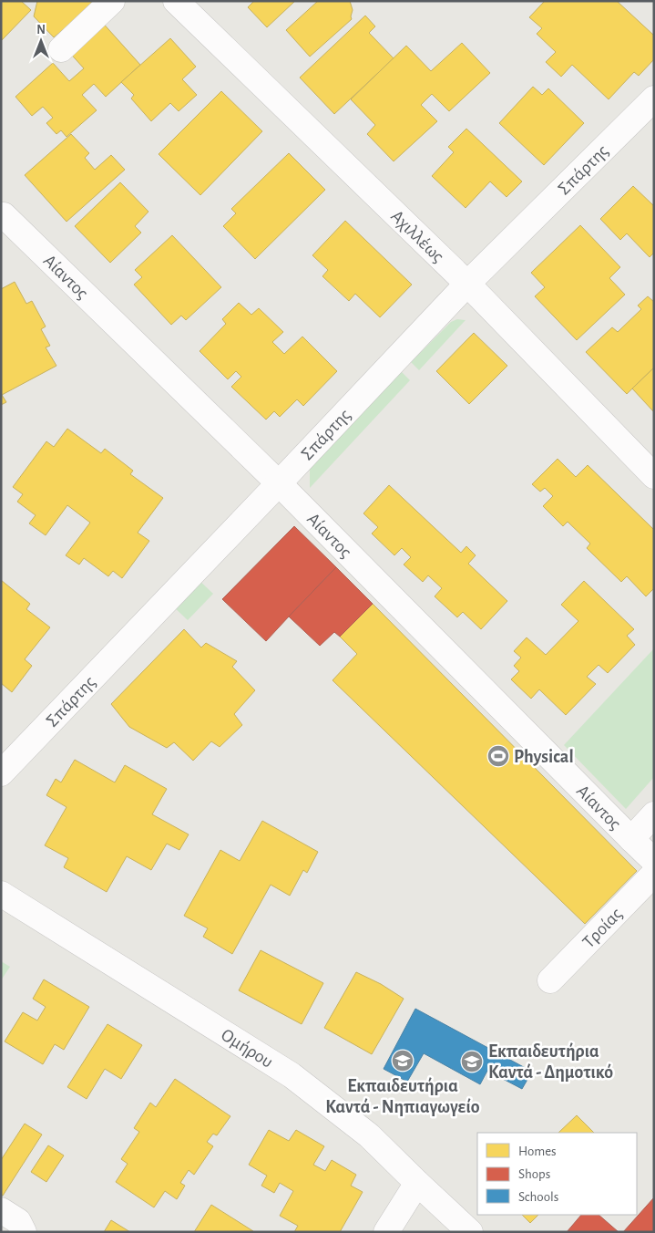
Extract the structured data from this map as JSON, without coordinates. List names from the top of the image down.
{
  "streets": {
    "street": [
      "Σπάρτης",
      "Αχιλλέως",
      "Αίαντος",
      "Τροίας",
      "Ομήρου"
    ]
  },
  "crossings": [
    ["Σπάρτης", "Αχιλλέως"],
    ["Σπάρτης", "Αίαντος"]
  ],
  "places": {
    "sports": ["Physical"],
    "school or university": ["Εκπαιδευτήρια Καντά - Νηπιαγωγείο", "Εκπαιδευτήρια Καντά - Δημοτικό"]
  },
  "legend": ["Homes", "Shops", "Schools"],
  "north": "top"
}
